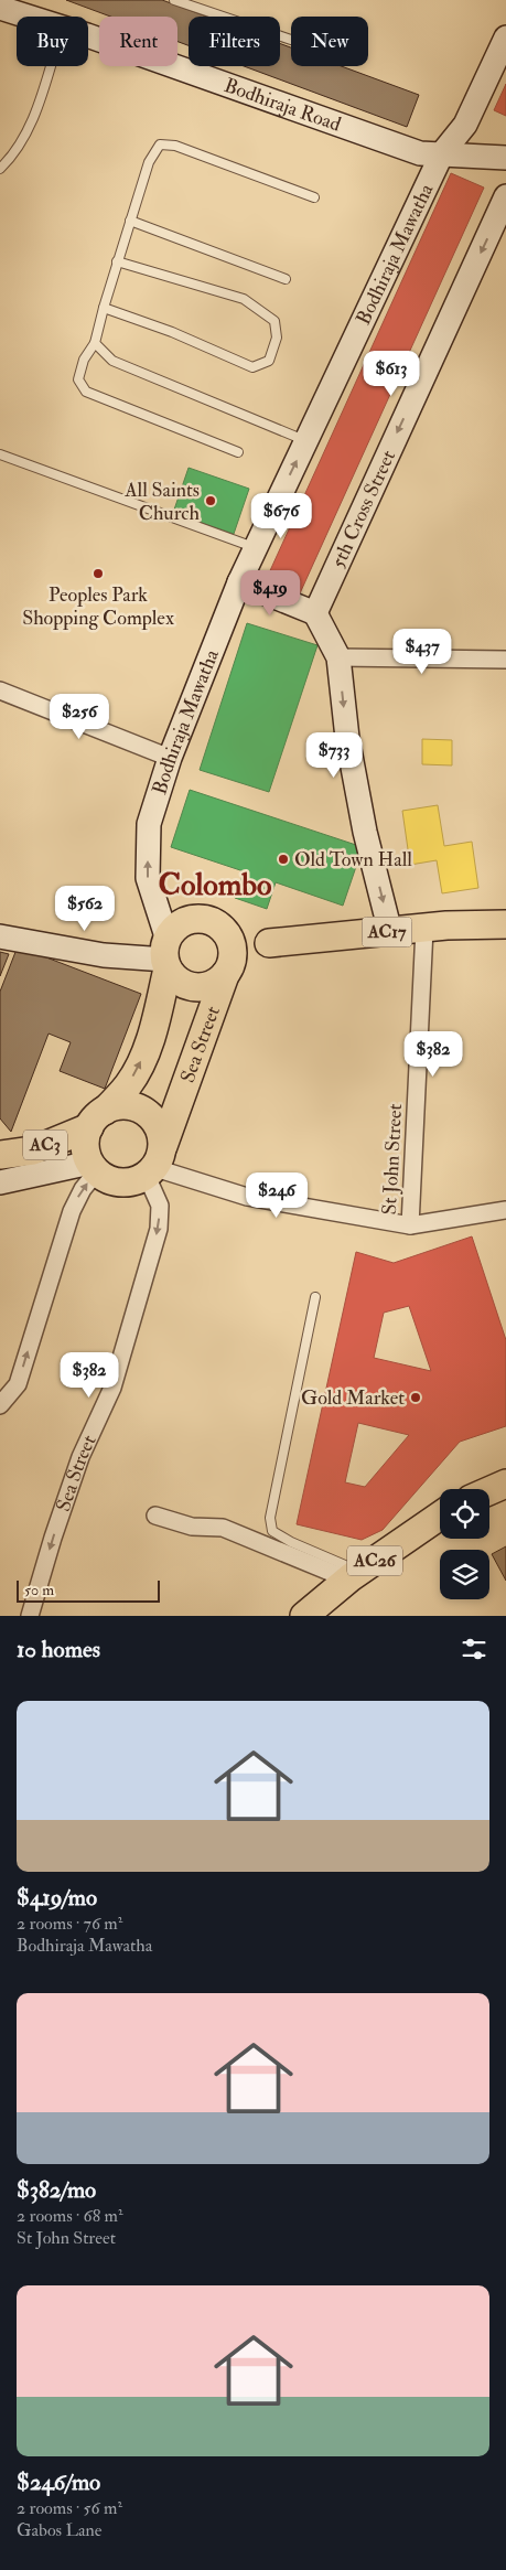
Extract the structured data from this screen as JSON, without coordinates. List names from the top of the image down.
{
  "streets": {
    "main road": [
      "AC17",
      "Sea Street",
      "AC3",
      "AC26"
    ],
    "street": [
      "Bodhiraja Road",
      "Bodhiraja Mawatha",
      "5th Cross Street",
      "St John Street"
    ]
  },
  "crossings": [
    ["Bodhiraja Road", "Bodhiraja Mawatha"],
    ["Bodhiraja Mawatha", "AC17"],
    ["Bodhiraja Mawatha", "Sea Street"],
    ["AC17", "Sea Street"],
    ["AC17", "St John Street"],
    ["Sea Street", "AC3"]
  ],
  "one_way": ["5th Cross Street", "Sea Street"],
  "districts": ["Colombo"],
  "places": [
    "All Saints Church",
    "Peoples Park Shopping Complex",
    "Old Town Hall",
    "Gold Market"
  ],
  "scale_bar": "50 m",
  "page": {
    "chip": [
      "Buy",
      "Rent",
      "Filters",
      "New"
    ],
    "price": [
      "$613",
      "$676",
      "$419",
      "$437",
      "$256",
      "$733",
      "$562",
      "$382",
      "$246",
      "$382"
    ],
    "scale": "50 m",
    "heading": "10 homes",
    "list": [
      {
        "name": "$419/mo",
        "note": "2 rooms · 76 m² · Bodhiraja Mawatha"
      },
      {
        "name": "$382/mo",
        "note": "2 rooms · 68 m² · St John Street"
      },
      {
        "name": "$246/mo",
        "note": "2 rooms · 56 m² · Gabos Lane"
      }
    ]
  }
}
